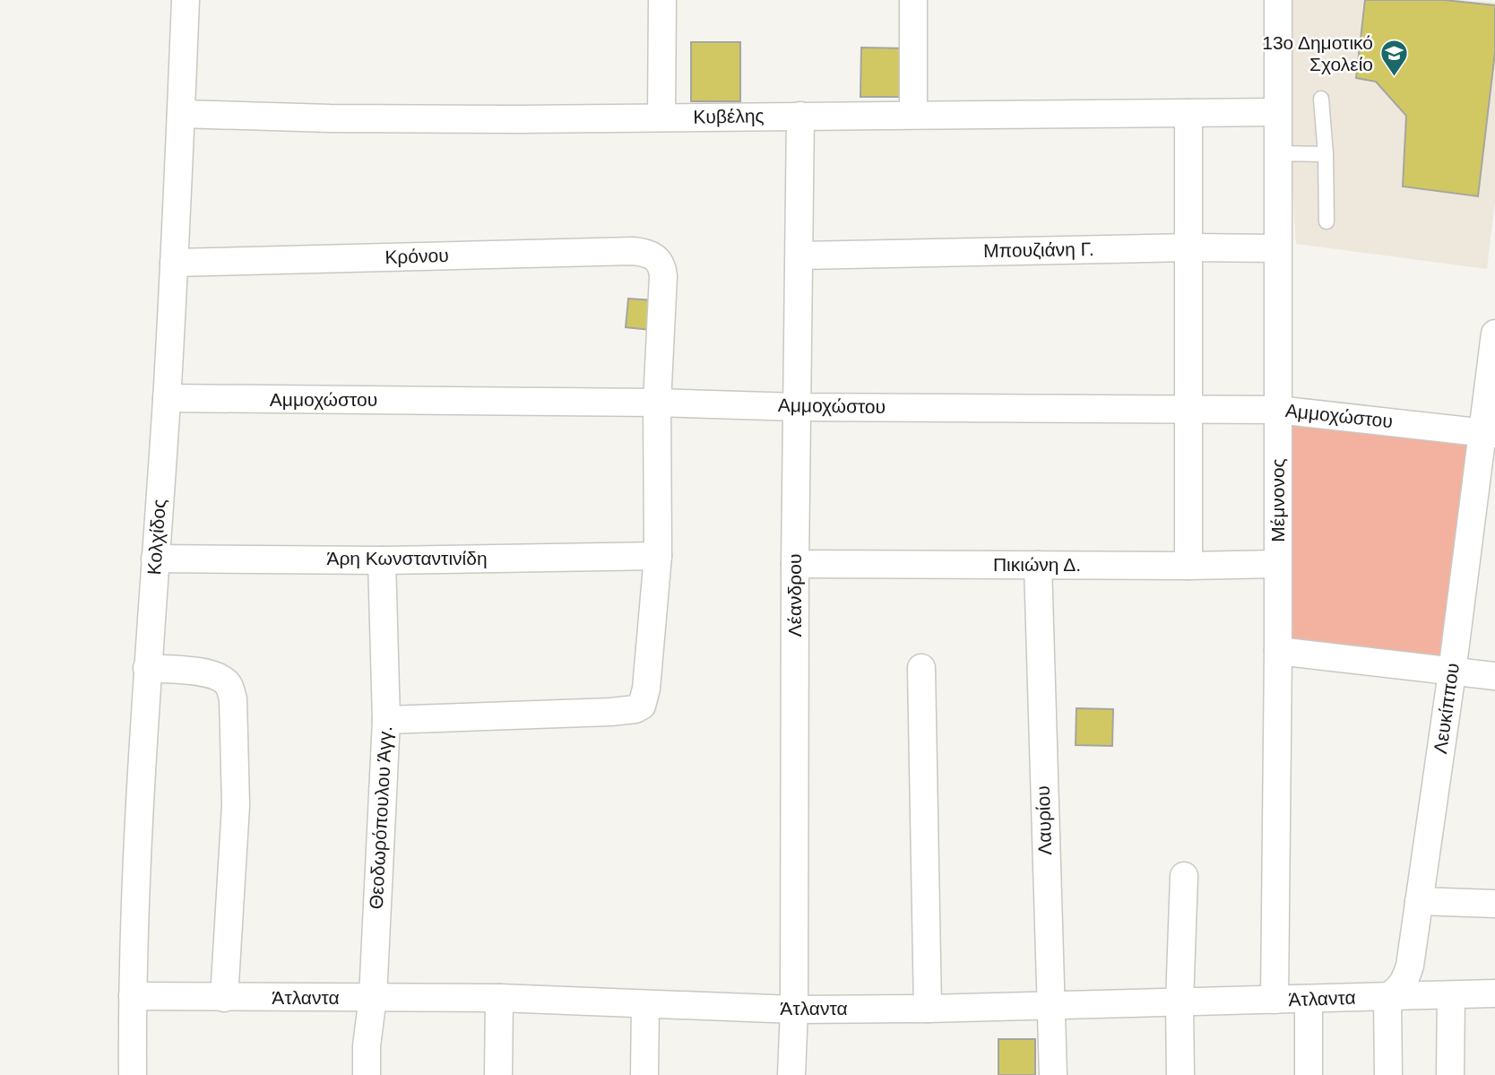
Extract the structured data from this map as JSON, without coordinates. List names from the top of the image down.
{
  "streets": {
    "street": [
      "Κυβέλης",
      "Μπουζιάνη Γ.",
      "Κρόνου",
      "Αμμοχώστου",
      "Μέμνονος",
      "Κολχίδος",
      "Άρη Κωνσταντινίδη",
      "Πικιώνη Δ.",
      "Λέανδρου",
      "Λευκίππου",
      "Θεοδωρόπουλου Άγγ.",
      "Λαυρίου",
      "Άτλαντα"
    ]
  },
  "crossings": [
    ["Κυβέλης", "Μέμνονος"],
    ["Κυβέλης", "Κολχίδος"],
    ["Κυβέλης", "Λέανδρου"],
    ["Μπουζιάνη Γ.", "Μέμνονος"],
    ["Μπουζιάνη Γ.", "Λέανδρου"],
    ["Κρόνου", "Αμμοχώστου"],
    ["Κρόνου", "Κολχίδος"],
    ["Αμμοχώστου", "Μέμνονος"],
    ["Αμμοχώστου", "Κολχίδος"],
    ["Αμμοχώστου", "Λέανδρου"],
    ["Αμμοχώστου", "Λευκίππου"],
    ["Μέμνονος", "Πικιώνη Δ."],
    ["Μέμνονος", "Άτλαντα"],
    ["Κολχίδος", "Άρη Κωνσταντινίδη"],
    ["Κολχίδος", "Άτλαντα"],
    ["Άρη Κωνσταντινίδη", "Θεοδωρόπουλου Άγγ."],
    ["Πικιώνη Δ.", "Λέανδρου"],
    ["Πικιώνη Δ.", "Λαυρίου"],
    ["Λέανδρου", "Άτλαντα"],
    ["Λευκίππου", "Άτλαντα"],
    ["Θεοδωρόπουλου Άγγ.", "Άτλαντα"],
    ["Λαυρίου", "Άτλαντα"]
  ],
  "places": {
    "school or university": ["13ο Δημοτικό Σχολείο"]
  }
}
